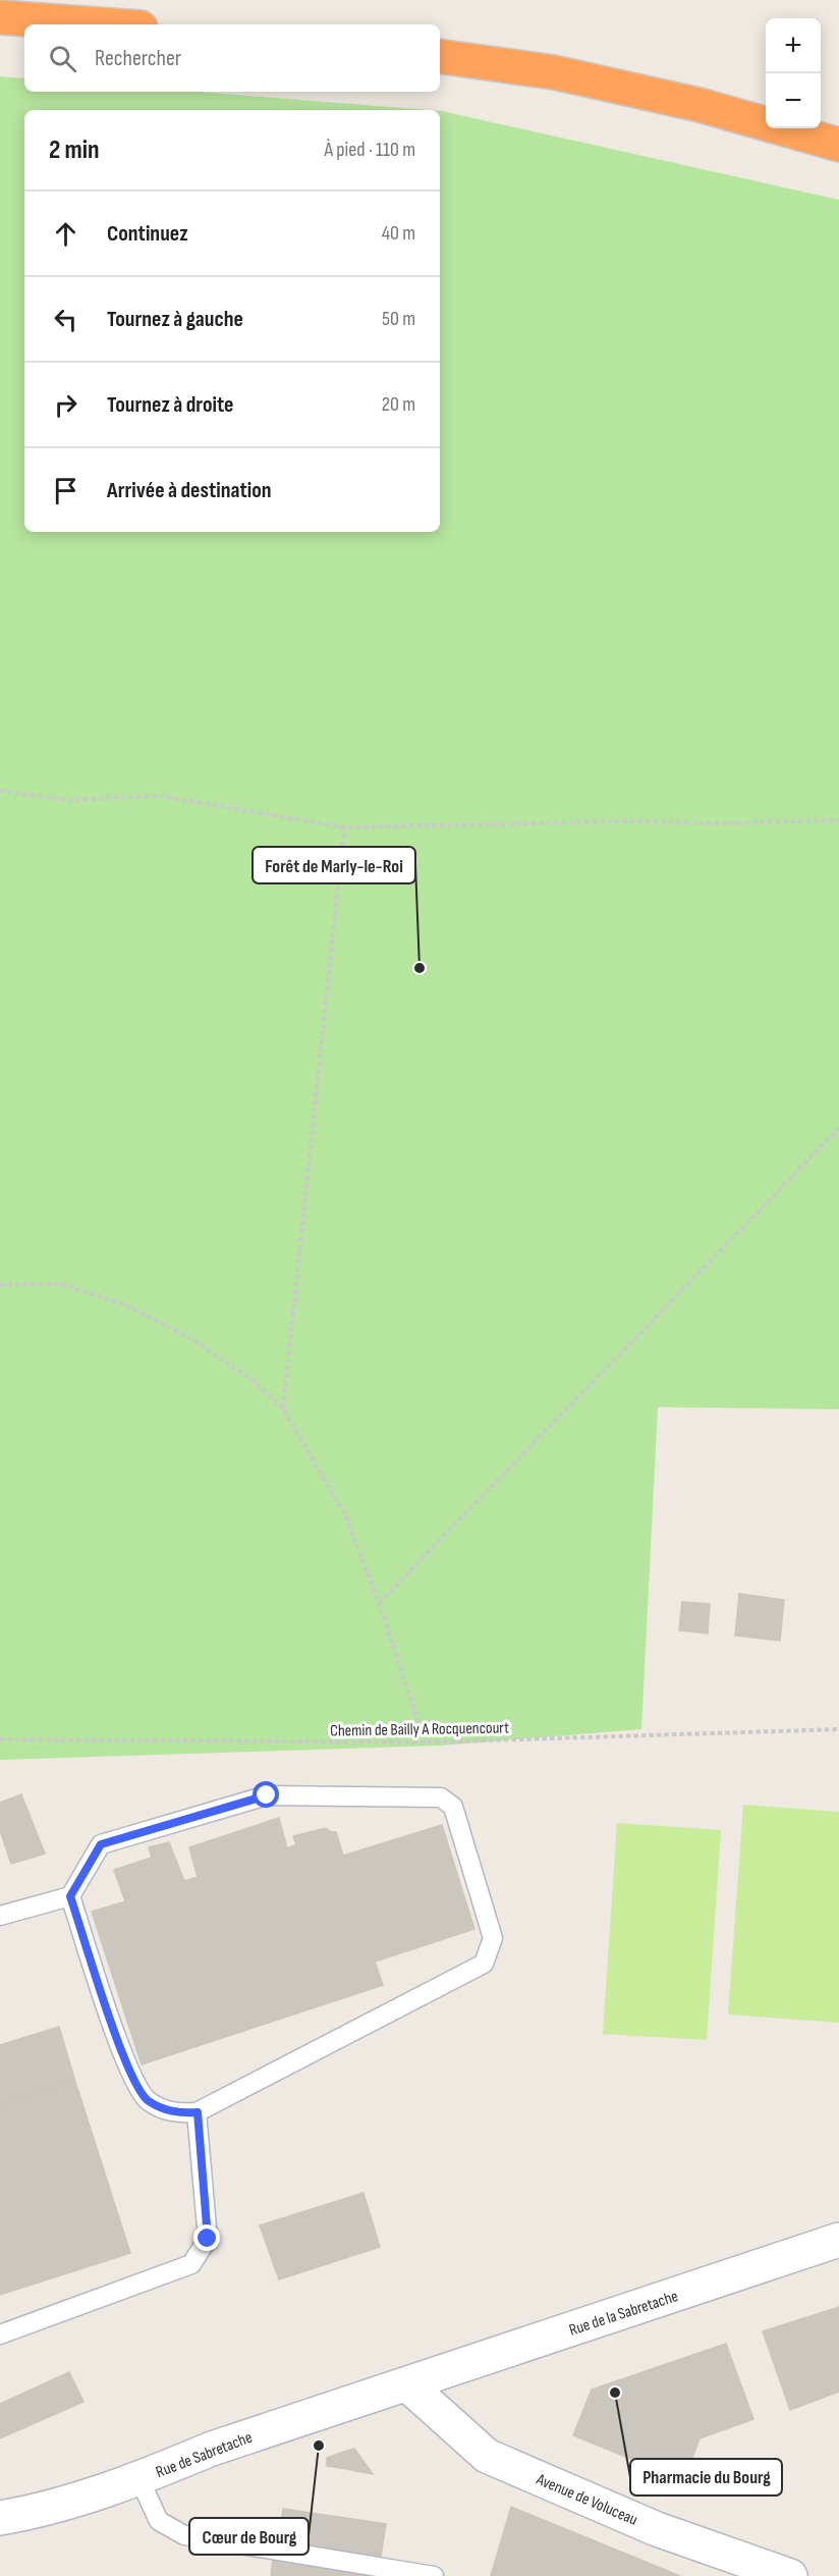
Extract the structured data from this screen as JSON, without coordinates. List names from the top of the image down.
{
  "streets": {
    "street": ["Rue de la Sabretache", "Rue de Sabretache", "Avenue de Voluceau"],
    "path": ["Chemin de Bailly A Rocquencourt"]
  },
  "crossings": [
    ["Rue de la Sabretache", "Rue de Sabretache"],
    ["Rue de la Sabretache", "Avenue de Voluceau"],
    ["Rue de Sabretache", "Avenue de Voluceau"]
  ],
  "places": ["Forêt de Marly-le-Roi", "Pharmacie du Bourg", "Cœur de Bourg"],
  "page": {
    "map_buttons": ["+", "−"],
    "search": "Rechercher",
    "heading": ["2 min", "À pied · 110 m"],
    "list": [
      ["Continuez", "40 m"],
      ["Tournez à gauche", "50 m"],
      ["Tournez à droite", "20 m"],
      "Arrivée à destination"
    ]
  }
}
